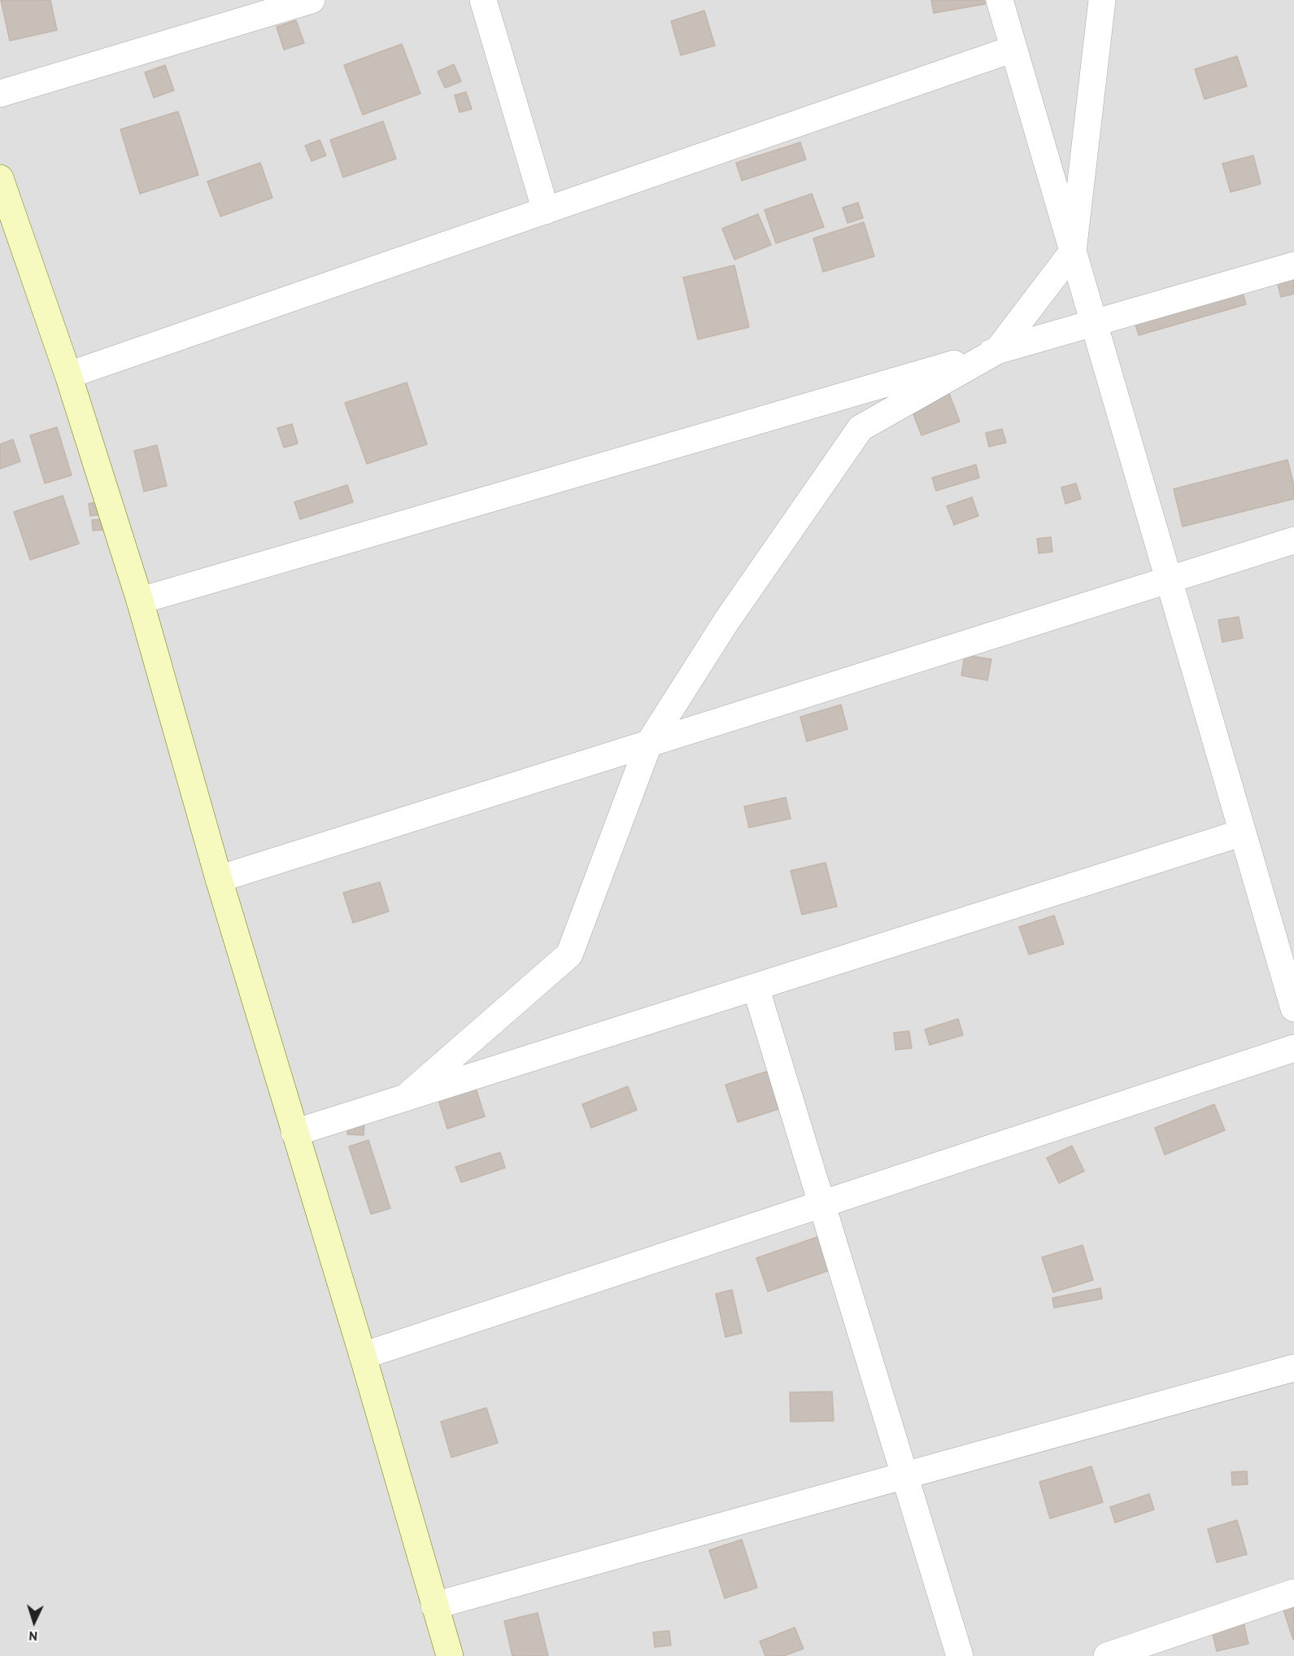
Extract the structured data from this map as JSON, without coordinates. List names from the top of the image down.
{
  "north": "bottom"
}
